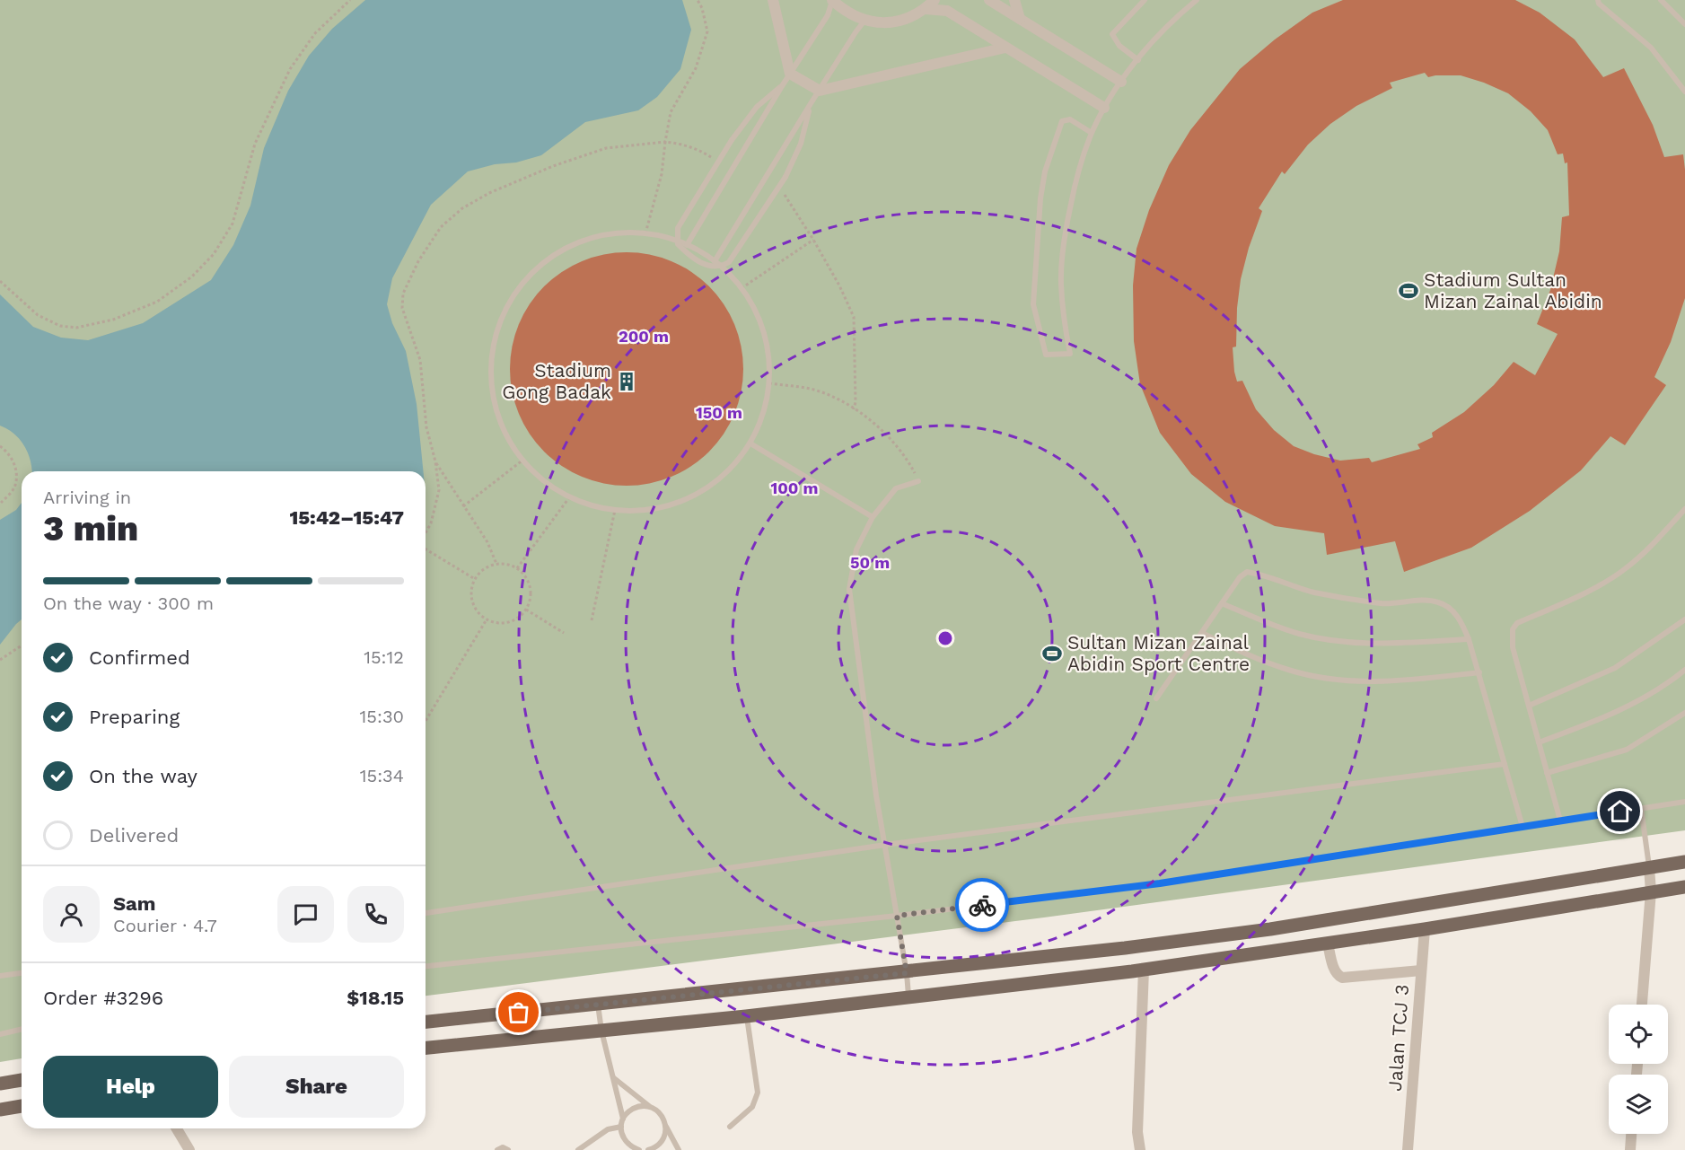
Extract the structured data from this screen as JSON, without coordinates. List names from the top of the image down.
{
  "streets": {
    "street": ["Jalan TCJ 3"]
  },
  "places": {
    "sports": ["Stadium Sultan Mizan Zainal Abidin", "Sultan Mizan Zainal Abidin Sport Centre"],
    "building": ["Stadium Gong Badak"]
  },
  "page": {
    "heading": ["3 min", "Arriving in", "15:42–15:47"],
    "panel": [
      "Sam",
      "Courier · 4.7",
      "Order #3296",
      "$18.15"
    ],
    "bar": "On the way · 300 m",
    "list": [
      ["Confirmed", "15:12"],
      ["Preparing", "15:30"],
      ["On the way", "15:34"],
      "Delivered"
    ],
    "buttons": ["Help", "Share"]
  },
  "rings": [
    "200 m",
    "150 m",
    "100 m",
    "50 m"
  ]
}
